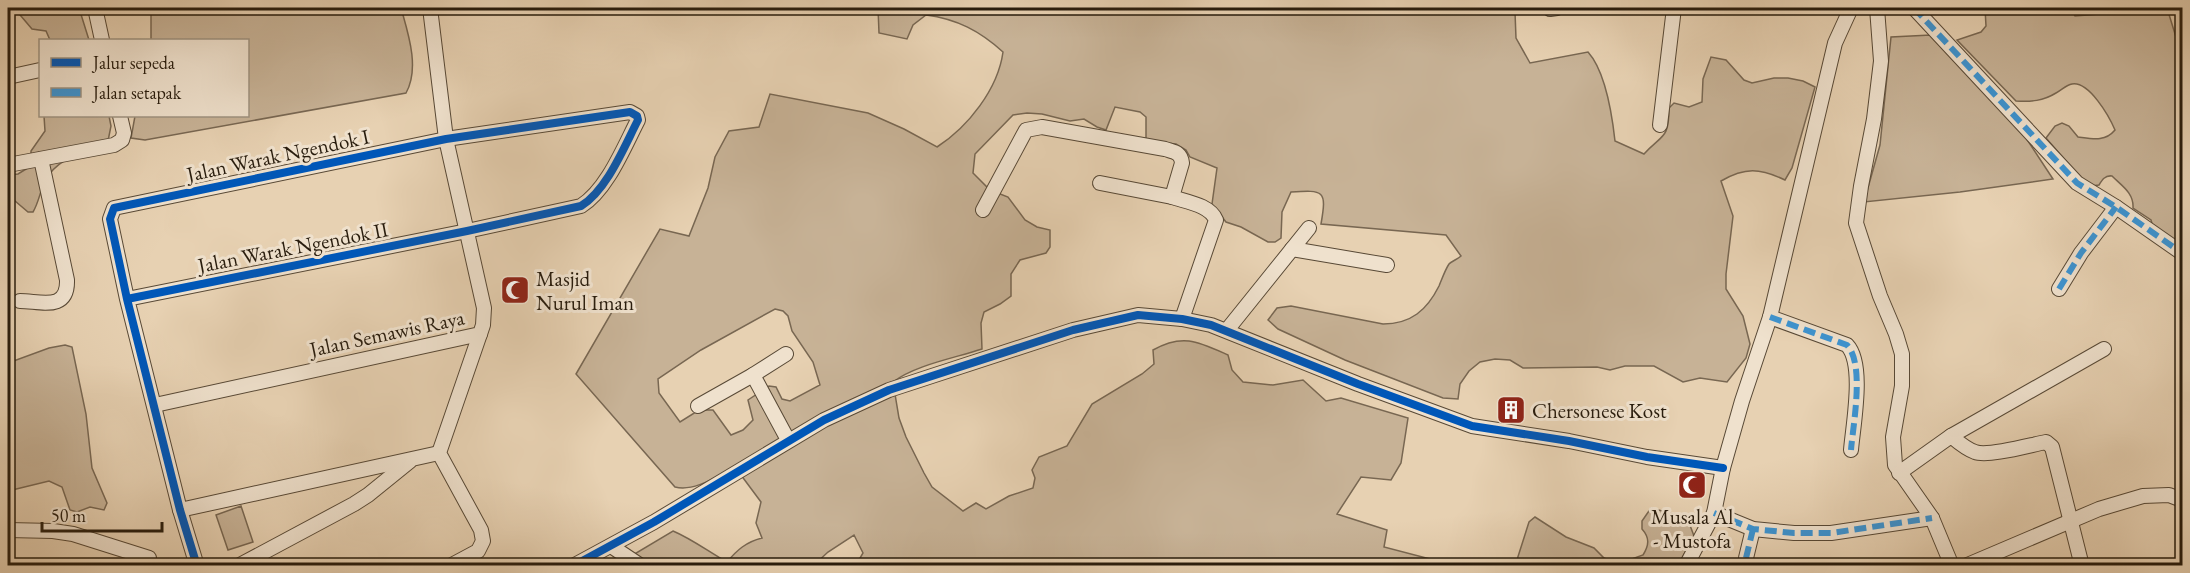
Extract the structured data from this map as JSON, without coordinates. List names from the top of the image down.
{
  "streets": {
    "street": ["Jalan Warak Ngendok I", "Jalan Warak Ngendok II", "Jalan Semawis Raya"]
  },
  "crossings": [
    ["Jalan Warak Ngendok I", "Jalan Warak Ngendok II"],
    ["Jalan Warak Ngendok I", "Jalan Semawis Raya"],
    ["Jalan Warak Ngendok II", "Jalan Semawis Raya"]
  ],
  "places": {
    "mosque": ["Masjid Nurul Iman", "Musala Al - Mustofa"],
    "building": ["Chersonese Kost"]
  },
  "legend": ["Jalur sepeda", "Jalan setapak"],
  "scale_bar": "50 m"
}
